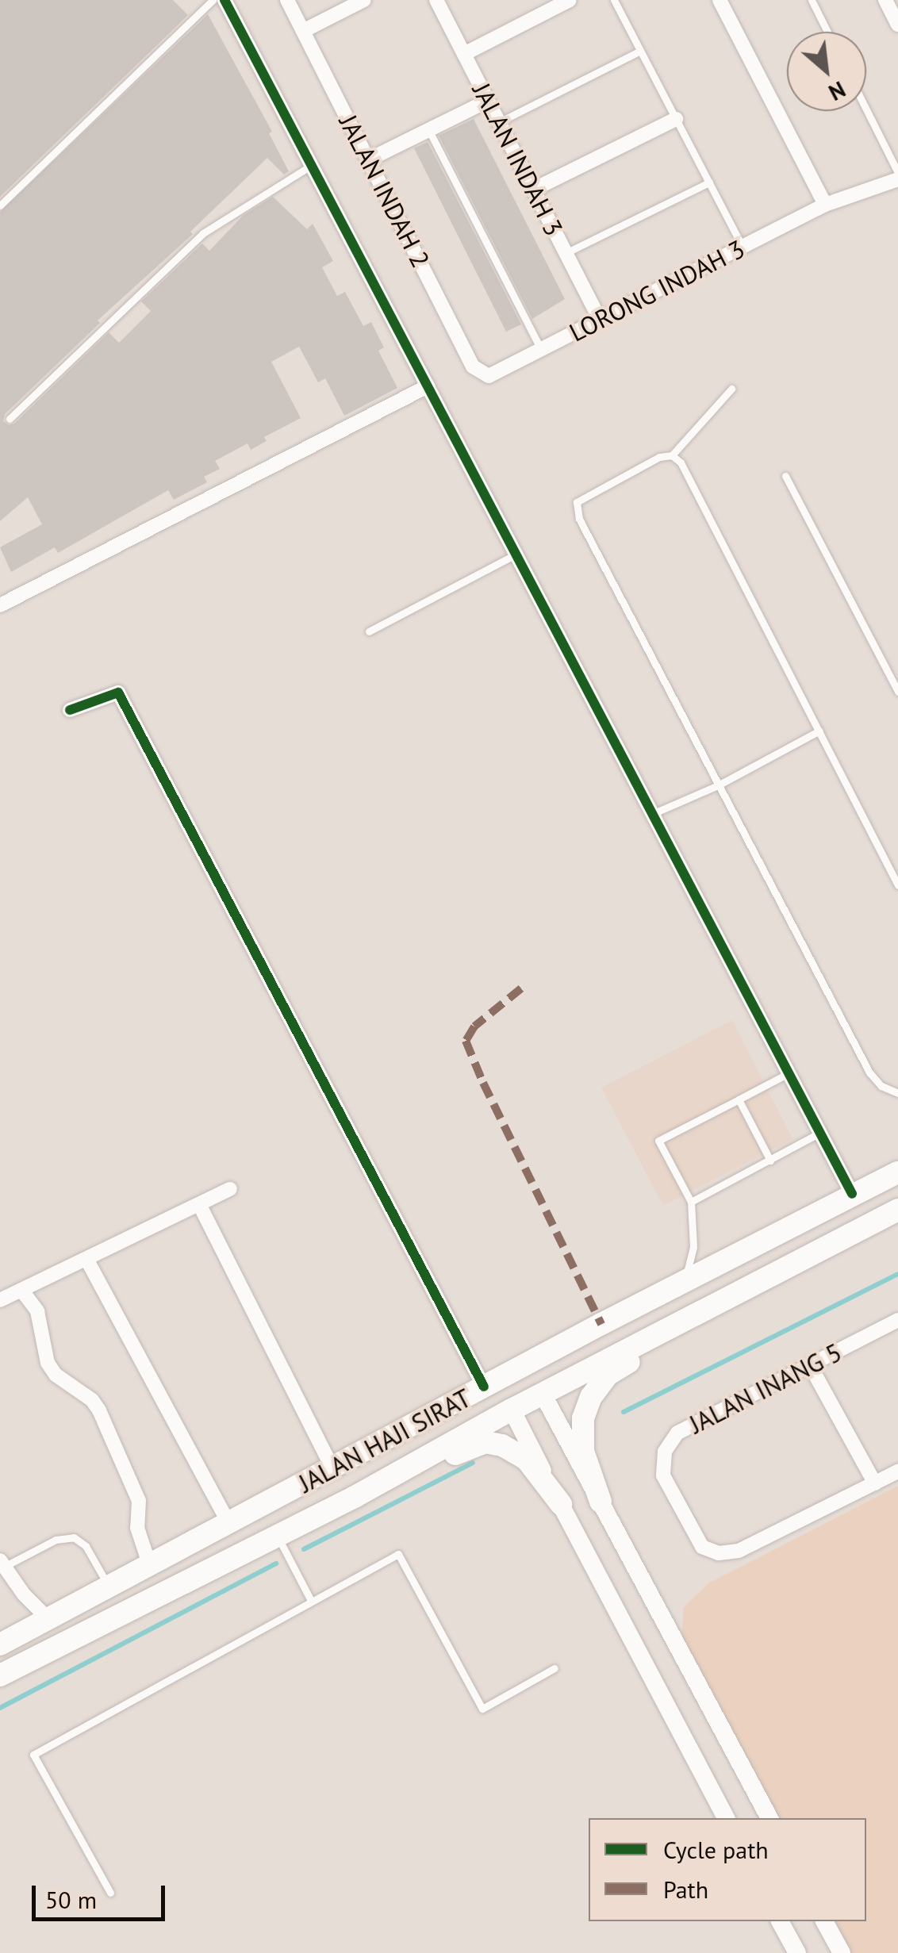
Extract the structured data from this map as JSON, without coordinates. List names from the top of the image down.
{
  "streets": {
    "main road": ["JALAN HAJI SIRAT"],
    "street": [
      "JALAN INDAH 3",
      "JALAN INDAH 2",
      "LORONG INDAH 3",
      "JALAN INANG 5"
    ]
  },
  "crossings": [
    ["JALAN INDAH 3", "LORONG INDAH 3"],
    ["JALAN INDAH 2", "LORONG INDAH 3"]
  ],
  "legend": ["Cycle path", "Path"],
  "scale_bar": "50 m",
  "north": "bottom right"
}
